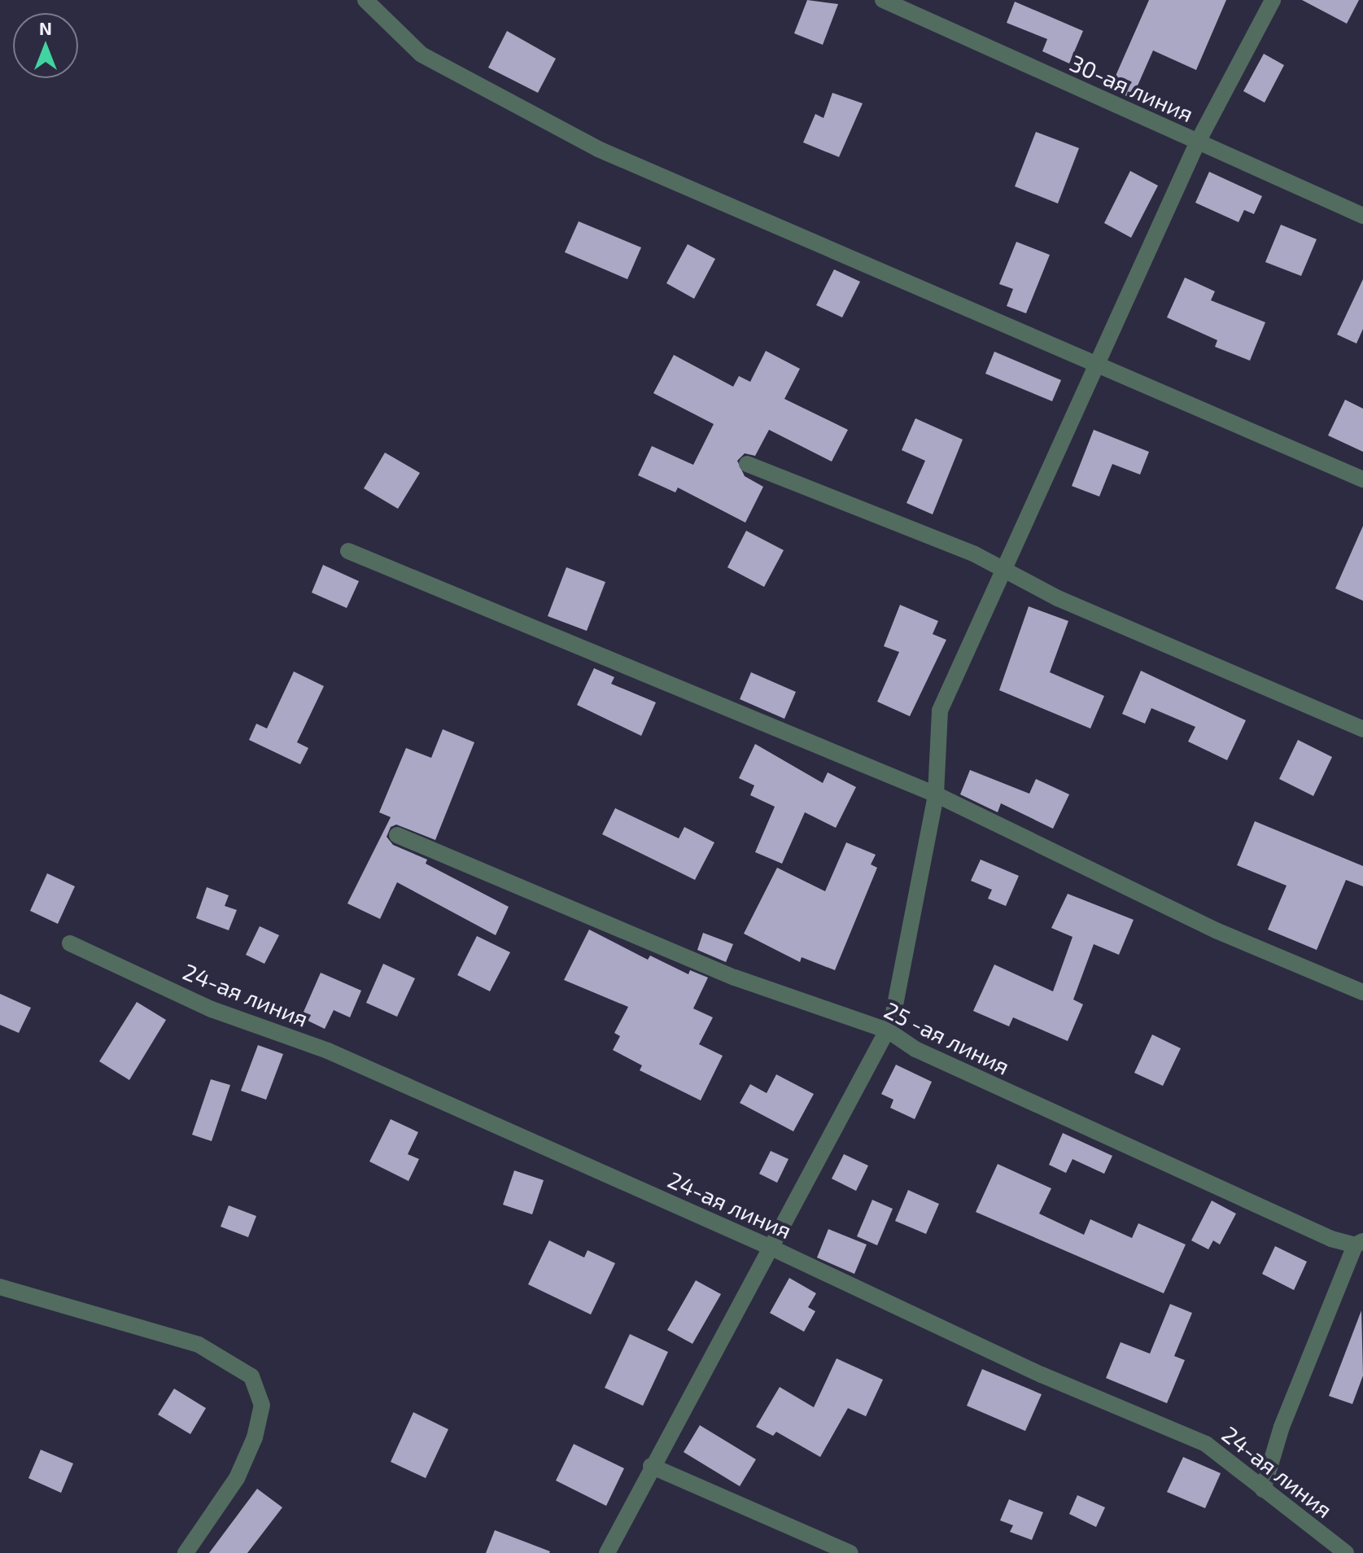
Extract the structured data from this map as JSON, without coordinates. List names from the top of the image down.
{
  "streets": {
    "street": ["30-ая линия", "24-ая линия", "25 -ая линия"]
  },
  "north": "top"
}
